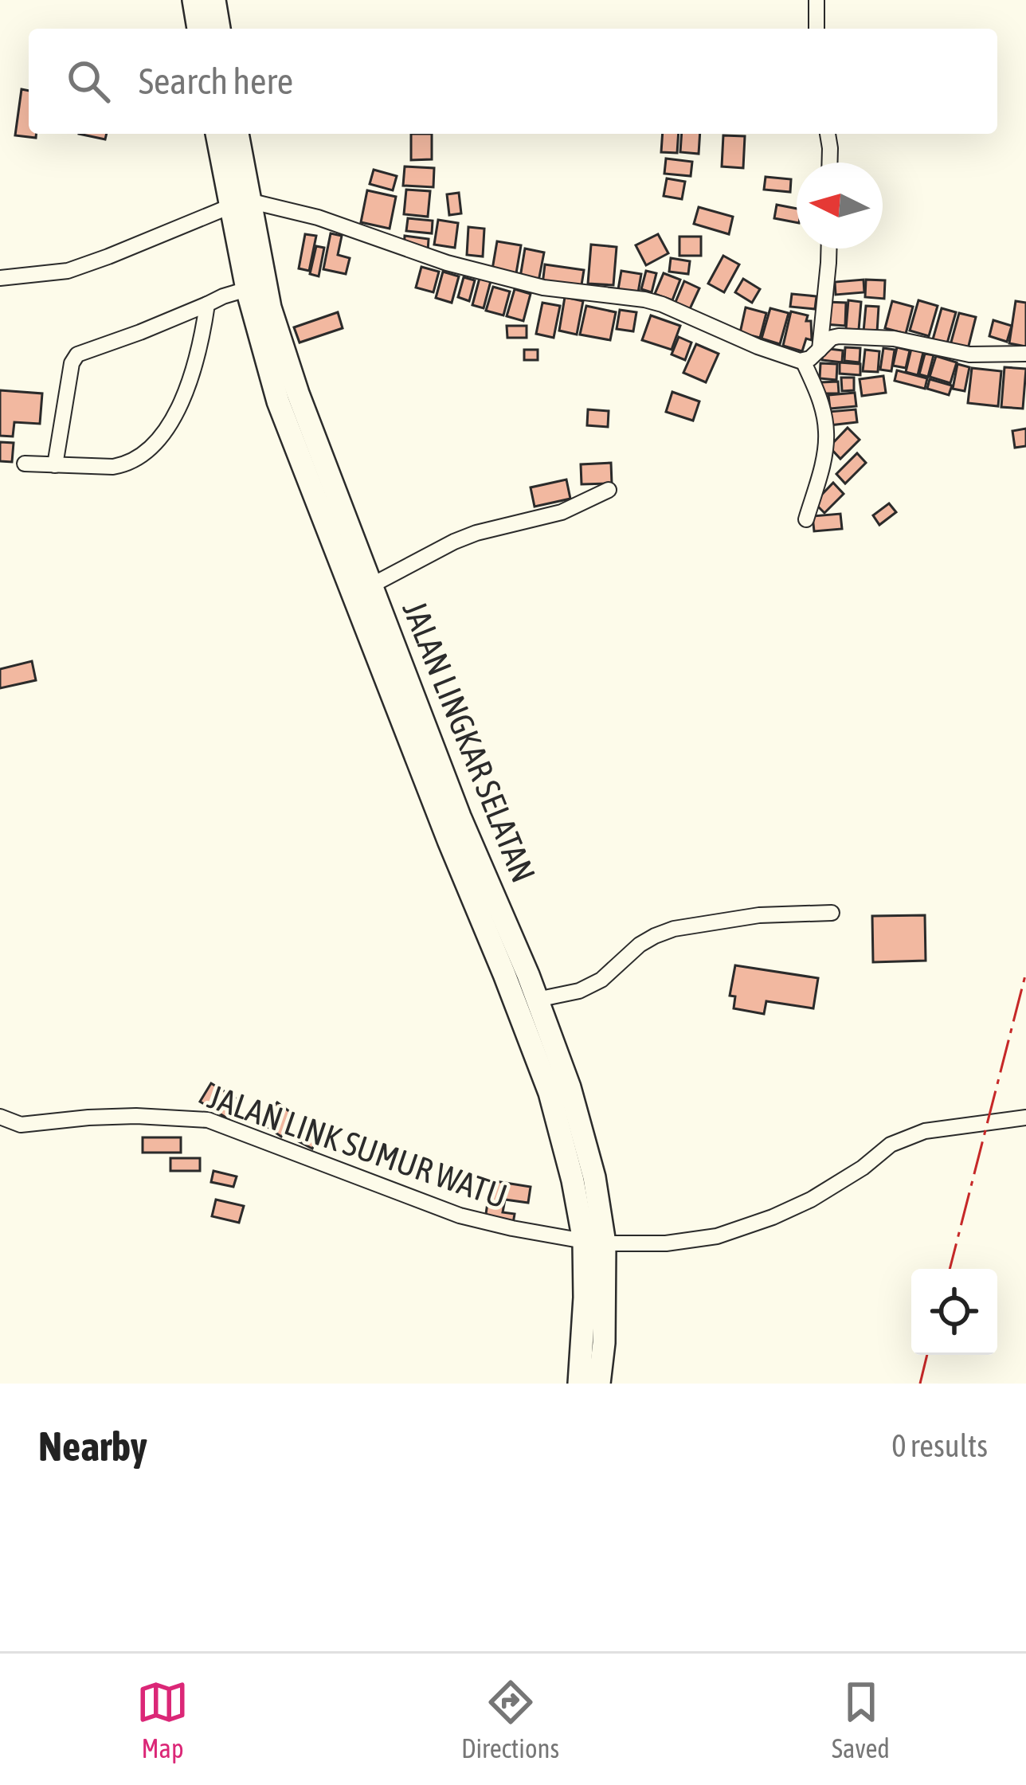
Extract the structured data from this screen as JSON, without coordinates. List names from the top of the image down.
{
  "streets": {
    "highway": ["JALAN LINGKAR SELATAN"],
    "street": ["JALAN LINK SUMUR WATU"]
  },
  "crossings": [
    ["JALAN LINGKAR SELATAN", "JALAN LINK SUMUR WATU"]
  ],
  "north": "left",
  "page": {
    "search": "Search here",
    "heading": ["Nearby", "0 results"],
    "nav": ["Map", "Directions", "Saved"]
  }
}
